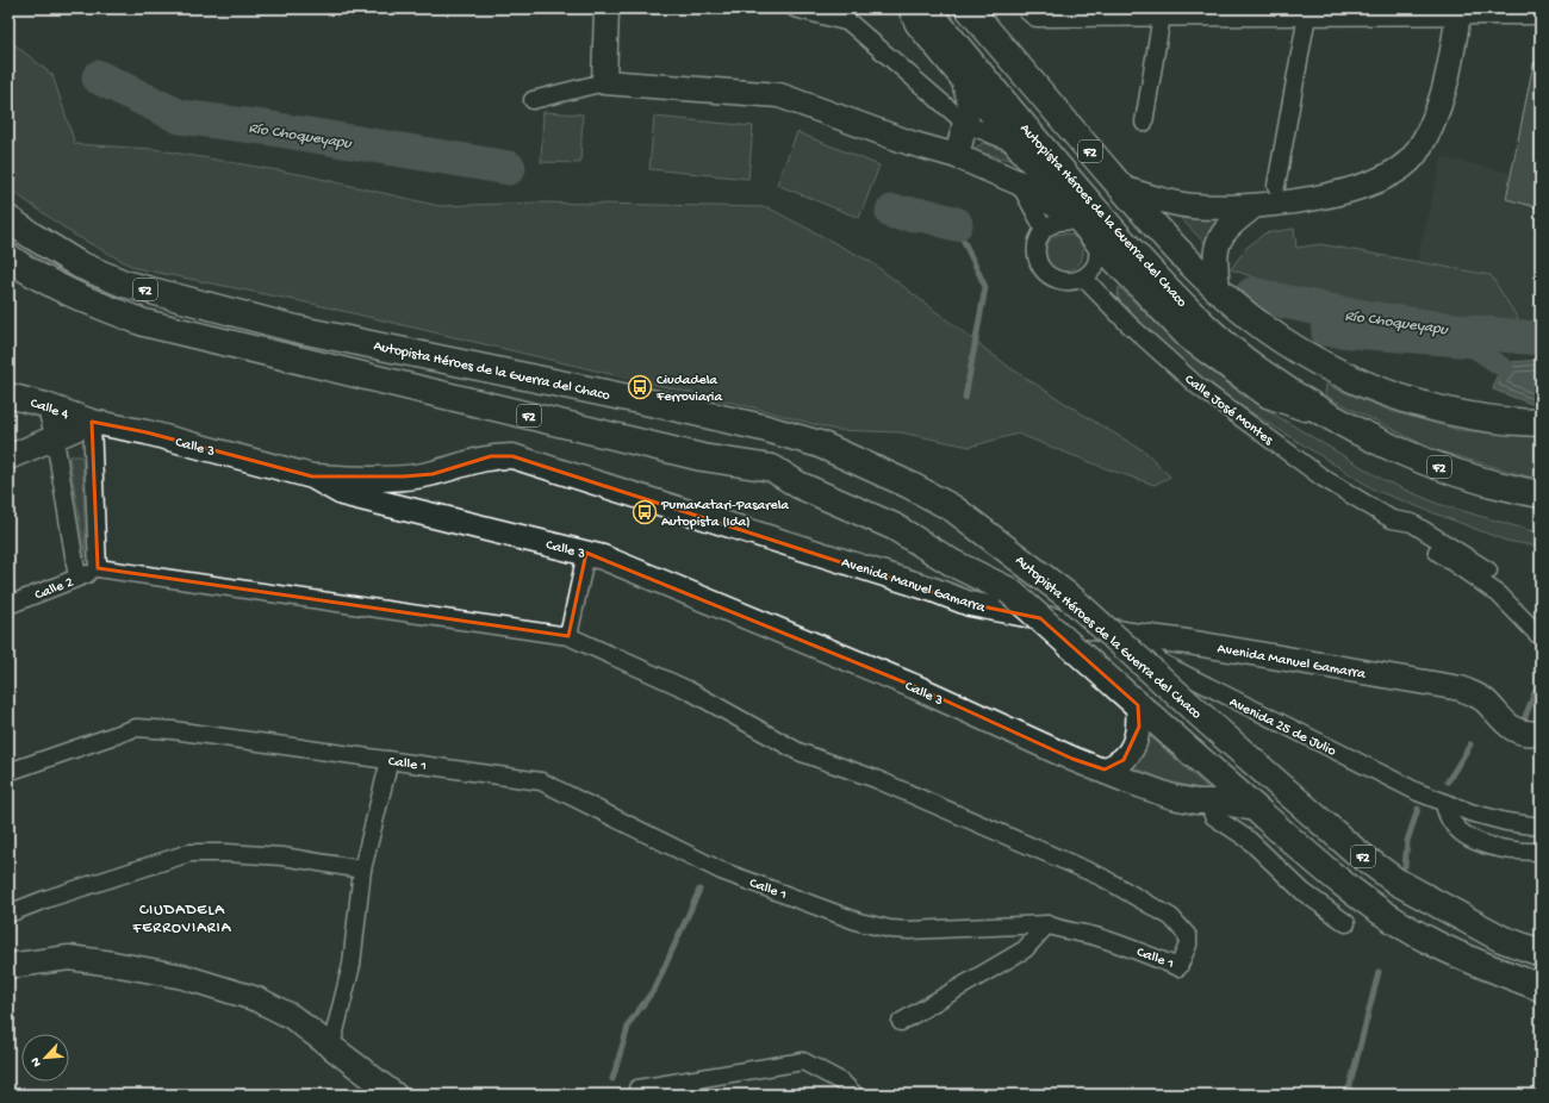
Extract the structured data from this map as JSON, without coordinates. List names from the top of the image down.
{
  "streets": {
    "highway": ["F2", "Autopista Héroes de la Guerra del Chaco"],
    "street": [
      "Calle 4",
      "Calle José Montes",
      "Calle 3",
      "Avenida Manuel Gamarra",
      "Calle 2",
      "Avenida 25 de Julio",
      "Calle 1"
    ]
  },
  "crossings": [
    ["F2", "Calle 3"],
    ["Calle 4", "Calle 3"],
    ["Calle 3", "Avenida Manuel Gamarra"],
    ["Avenida Manuel Gamarra", "Avenida 25 de Julio"],
    ["Calle 2", "Calle 1"]
  ],
  "districts": ["CIUDADELA FERROVIARIA"],
  "water": ["Río Choqueyapu"],
  "places": {
    "bus stop": ["Ciudadela Ferroviaria", "PumaKatari-Pasarela Autopista (Ida)"]
  },
  "north": "bottom left"
}
